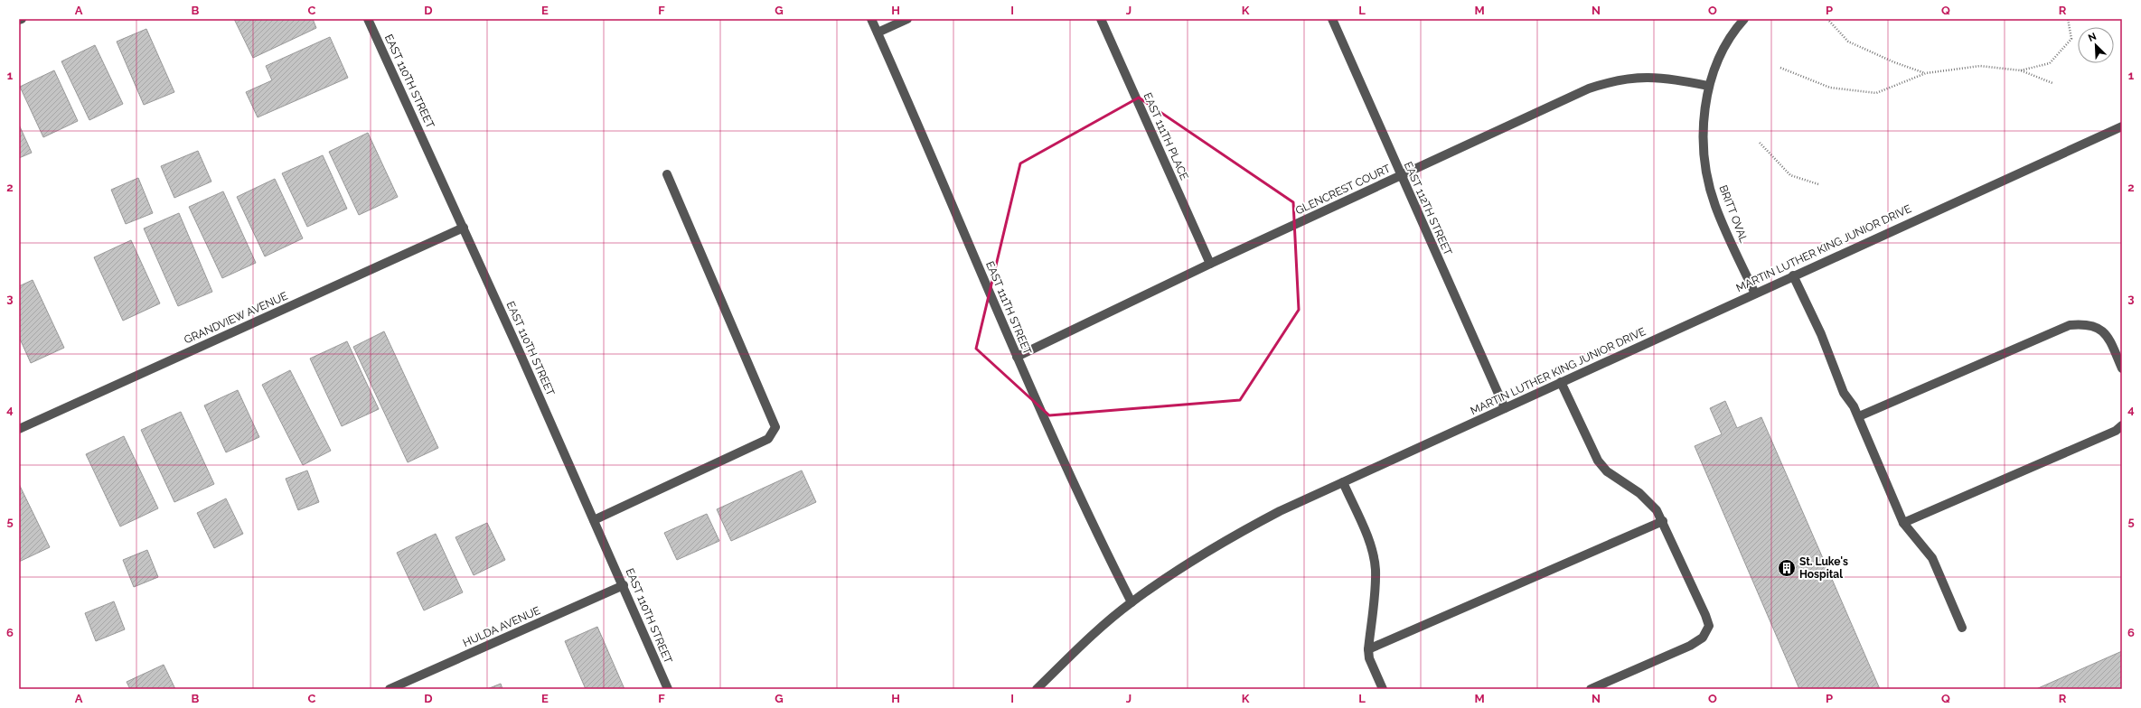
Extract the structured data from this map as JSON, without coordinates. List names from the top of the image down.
{
  "streets": {
    "street": [
      "EAST 110TH STREET",
      "EAST 111TH PLACE",
      "GLENCREST COURT",
      "EAST 112TH STREET",
      "BRITT OVAL",
      "MARTIN LUTHER KING JUNIOR DRIVE",
      "EAST 111TH STREET",
      "GRANDVIEW AVENUE",
      "HULDA AVENUE"
    ]
  },
  "crossings": [
    ["EAST 110TH STREET", "GRANDVIEW AVENUE"],
    ["EAST 110TH STREET", "HULDA AVENUE"],
    ["EAST 111TH PLACE", "GLENCREST COURT"],
    ["GLENCREST COURT", "EAST 112TH STREET"],
    ["GLENCREST COURT", "BRITT OVAL"],
    ["GLENCREST COURT", "EAST 111TH STREET"],
    ["EAST 112TH STREET", "MARTIN LUTHER KING JUNIOR DRIVE"],
    ["BRITT OVAL", "MARTIN LUTHER KING JUNIOR DRIVE"],
    ["MARTIN LUTHER KING JUNIOR DRIVE", "EAST 111TH STREET"]
  ],
  "places": {
    "building": ["St. Luke's Hospital"]
  },
  "north": "top left",
  "grid": {
    "columns": [
      "A",
      "B",
      "C",
      "D",
      "E",
      "F",
      "G",
      "H",
      "I",
      "J",
      "K",
      "L",
      "M",
      "N",
      "O",
      "P",
      "Q",
      "R"
    ],
    "rows": [
      "1",
      "2",
      "3",
      "4",
      "5",
      "6"
    ]
  }
}
